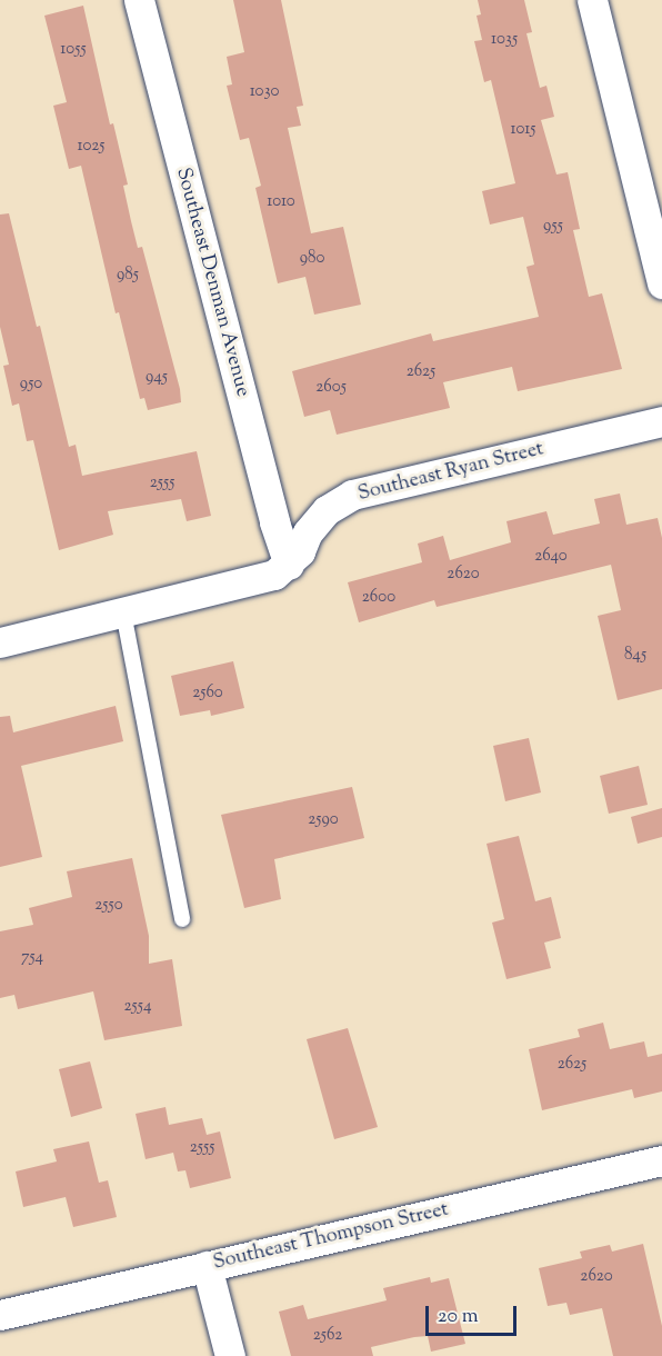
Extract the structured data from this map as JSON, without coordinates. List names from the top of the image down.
{
  "streets": {
    "street": ["Southeast Denman Avenue", "Southeast Ryan Street", "Southeast Thompson Street"]
  },
  "crossings": [
    ["Southeast Denman Avenue", "Southeast Ryan Street"]
  ],
  "house_numbers": [
    "1035",
    "1055",
    "1030",
    "1015",
    "1025",
    "1010",
    "955",
    "980",
    "985",
    "2625",
    "945",
    "950",
    "2605",
    "2555",
    "2640",
    "2620",
    "2600",
    "845",
    "2560",
    "2590",
    "2550",
    "754",
    "2554",
    "2625",
    "2555",
    "2620",
    "2562"
  ],
  "scale_bar": "20 m"
}
